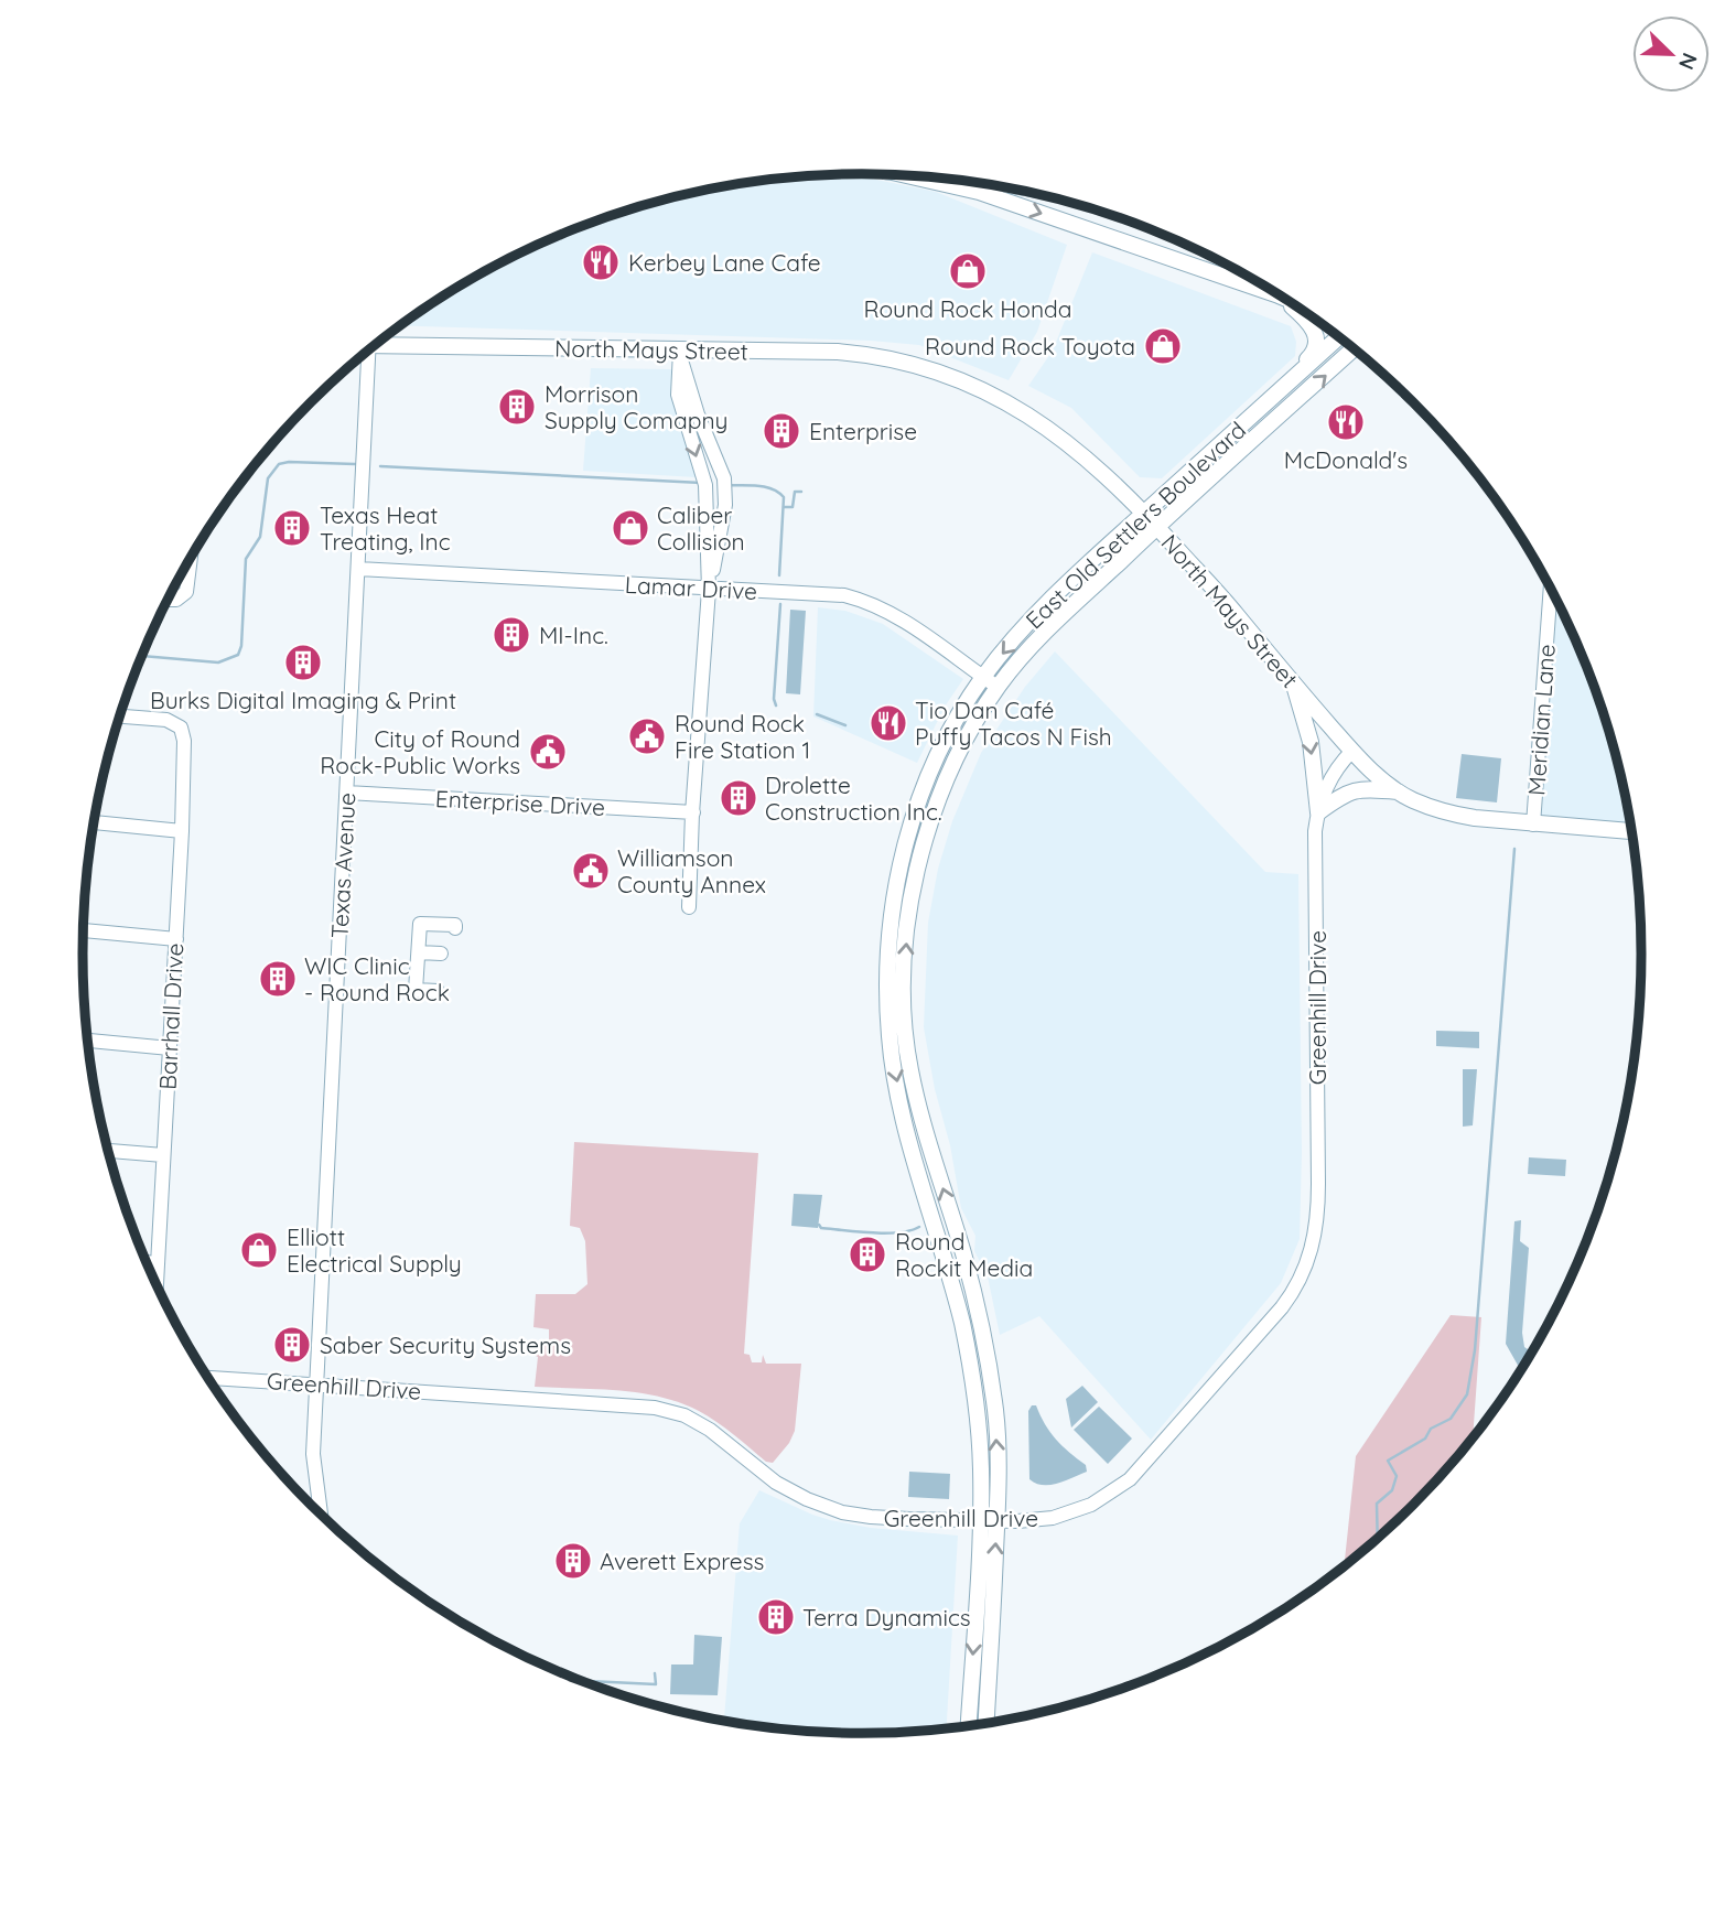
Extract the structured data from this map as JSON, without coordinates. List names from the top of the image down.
{
  "streets": {
    "main road": ["North Mays Street", "East Old Settlers Boulevard"],
    "street": [
      "Lamar Drive",
      "Meridian Lane",
      "Enterprise Drive",
      "Texas Avenue",
      "Greenhill Drive",
      "Barrhall Drive"
    ]
  },
  "crossings": [
    ["North Mays Street", "East Old Settlers Boulevard"],
    ["North Mays Street", "Meridian Lane"],
    ["North Mays Street", "Greenhill Drive"],
    ["East Old Settlers Boulevard", "Lamar Drive"],
    ["East Old Settlers Boulevard", "Greenhill Drive"],
    ["Lamar Drive", "Texas Avenue"],
    ["Enterprise Drive", "Texas Avenue"],
    ["Texas Avenue", "Greenhill Drive"]
  ],
  "places": {
    "restaurant": ["Kerbey Lane Cafe", "McDonald's", "Tio Dan Café Puffy Tacos N Fish"],
    "shop": [
      "Round Rock Honda",
      "Round Rock Toyota",
      "Caliber Collision",
      "Elliott Electrical Supply"
    ],
    "building": [
      "Morrison Supply Comapny",
      "Enterprise",
      "Texas Heat Treating, Inc",
      "MI-Inc.",
      "Burks Digital Imaging & Print",
      "Drolette Construction Inc.",
      "WIC Clinic - Round Rock",
      "Round Rockit Media",
      "Saber Security Systems",
      "Averett Express",
      "Terra Dynamics"
    ],
    "public building": ["Round Rock Fire Station 1", "City of Round Rock-Public Works", "Williamson County Annex"]
  },
  "north": "bottom right"
}
